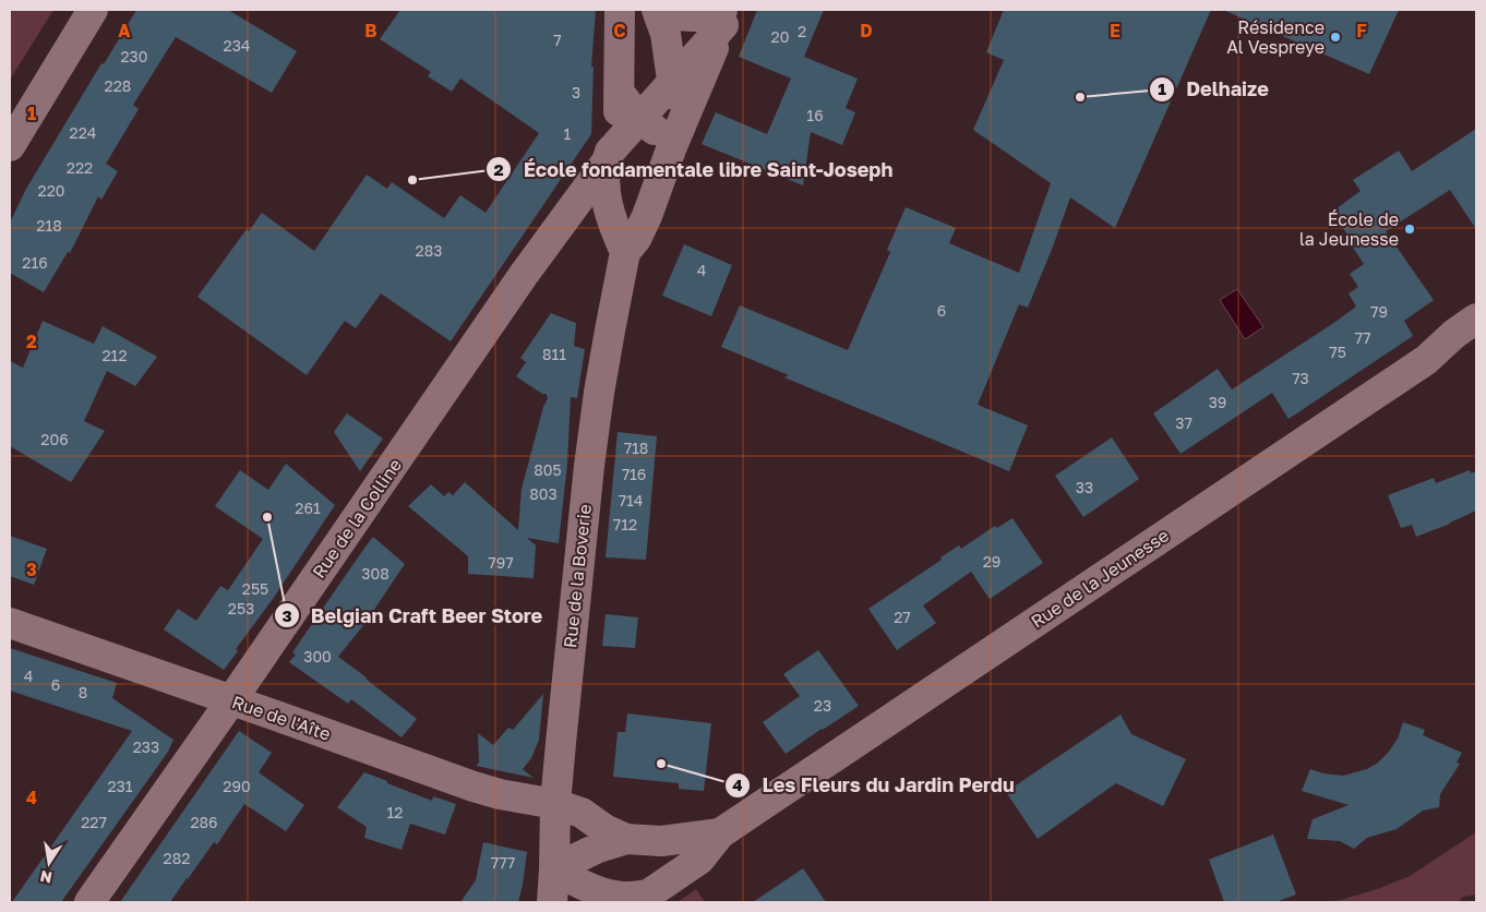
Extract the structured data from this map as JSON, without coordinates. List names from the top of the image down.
{
  "streets": {
    "street": [
      "Rue de la Colline",
      "Rue de la Boverie",
      "Rue de la Jeunesse",
      "Rue de l'Aîte"
    ]
  },
  "crossings": [
    ["Rue de la Colline", "Rue de l'Aîte"],
    ["Rue de la Boverie", "Rue de la Jeunesse"],
    ["Rue de la Boverie", "Rue de l'Aîte"],
    ["Rue de la Jeunesse", "Rue de l'Aîte"]
  ],
  "places": [
    "Résidence Al Vespreye",
    "Delhaize",
    "École fondamentale libre Saint-Joseph",
    "École de la Jeunesse",
    "Belgian Craft Beer Store",
    "Les Fleurs du Jardin Perdu"
  ],
  "house_numbers": [
    "2",
    "20",
    "7",
    "234",
    "230",
    "228",
    "3",
    "16",
    "224",
    "1",
    "222",
    "220",
    "218",
    "283",
    "216",
    "4",
    "6",
    "79",
    "77",
    "75",
    "811",
    "212",
    "73",
    "39",
    "37",
    "206",
    "718",
    "805",
    "716",
    "33",
    "803",
    "714",
    "261",
    "712",
    "29",
    "797",
    "308",
    "255",
    "253",
    "27",
    "300",
    "4",
    "6",
    "8",
    "23",
    "233",
    "231",
    "290",
    "12",
    "227",
    "286",
    "282",
    "777"
  ],
  "north": "bottom",
  "grid": {
    "columns": [
      "A",
      "B",
      "C",
      "D",
      "E",
      "F"
    ],
    "rows": [
      "1",
      "2",
      "3",
      "4"
    ]
  }
}
